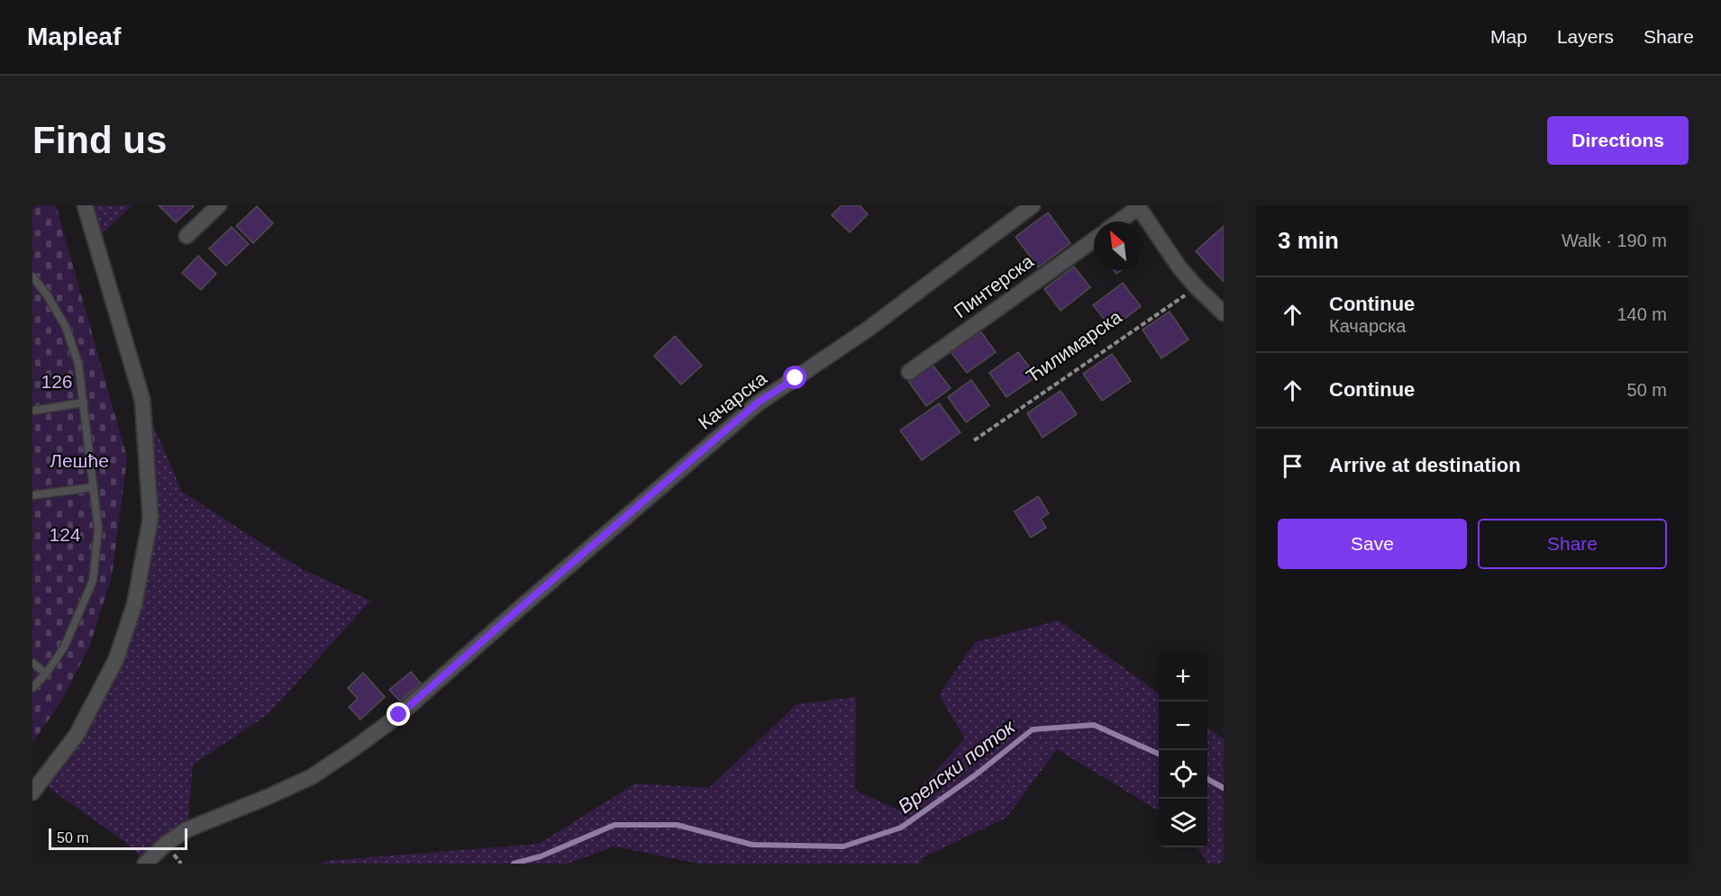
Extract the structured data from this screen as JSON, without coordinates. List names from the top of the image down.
{
  "streets": {
    "street": ["Пинтерска", "Качарска"],
    "path": ["Ћилимарска"]
  },
  "water": ["Врелски поток"],
  "parks": ["126", "Лешће", "124"],
  "scale_bar": "50 m",
  "north": "top left",
  "page": {
    "header": "Mapleaf",
    "nav": ["Map", "Layers", "Share"],
    "buttons": [
      "Directions",
      ["Save", "Share"]
    ],
    "title": "Find us",
    "heading": ["3 min", "Walk · 190 m"],
    "list": [
      ["Continue", "Качарска", "140 m"],
      ["Continue", "50 m"],
      "Arrive at destination"
    ],
    "map_buttons": ["+", "−"],
    "scale": "50 m"
  }
}
